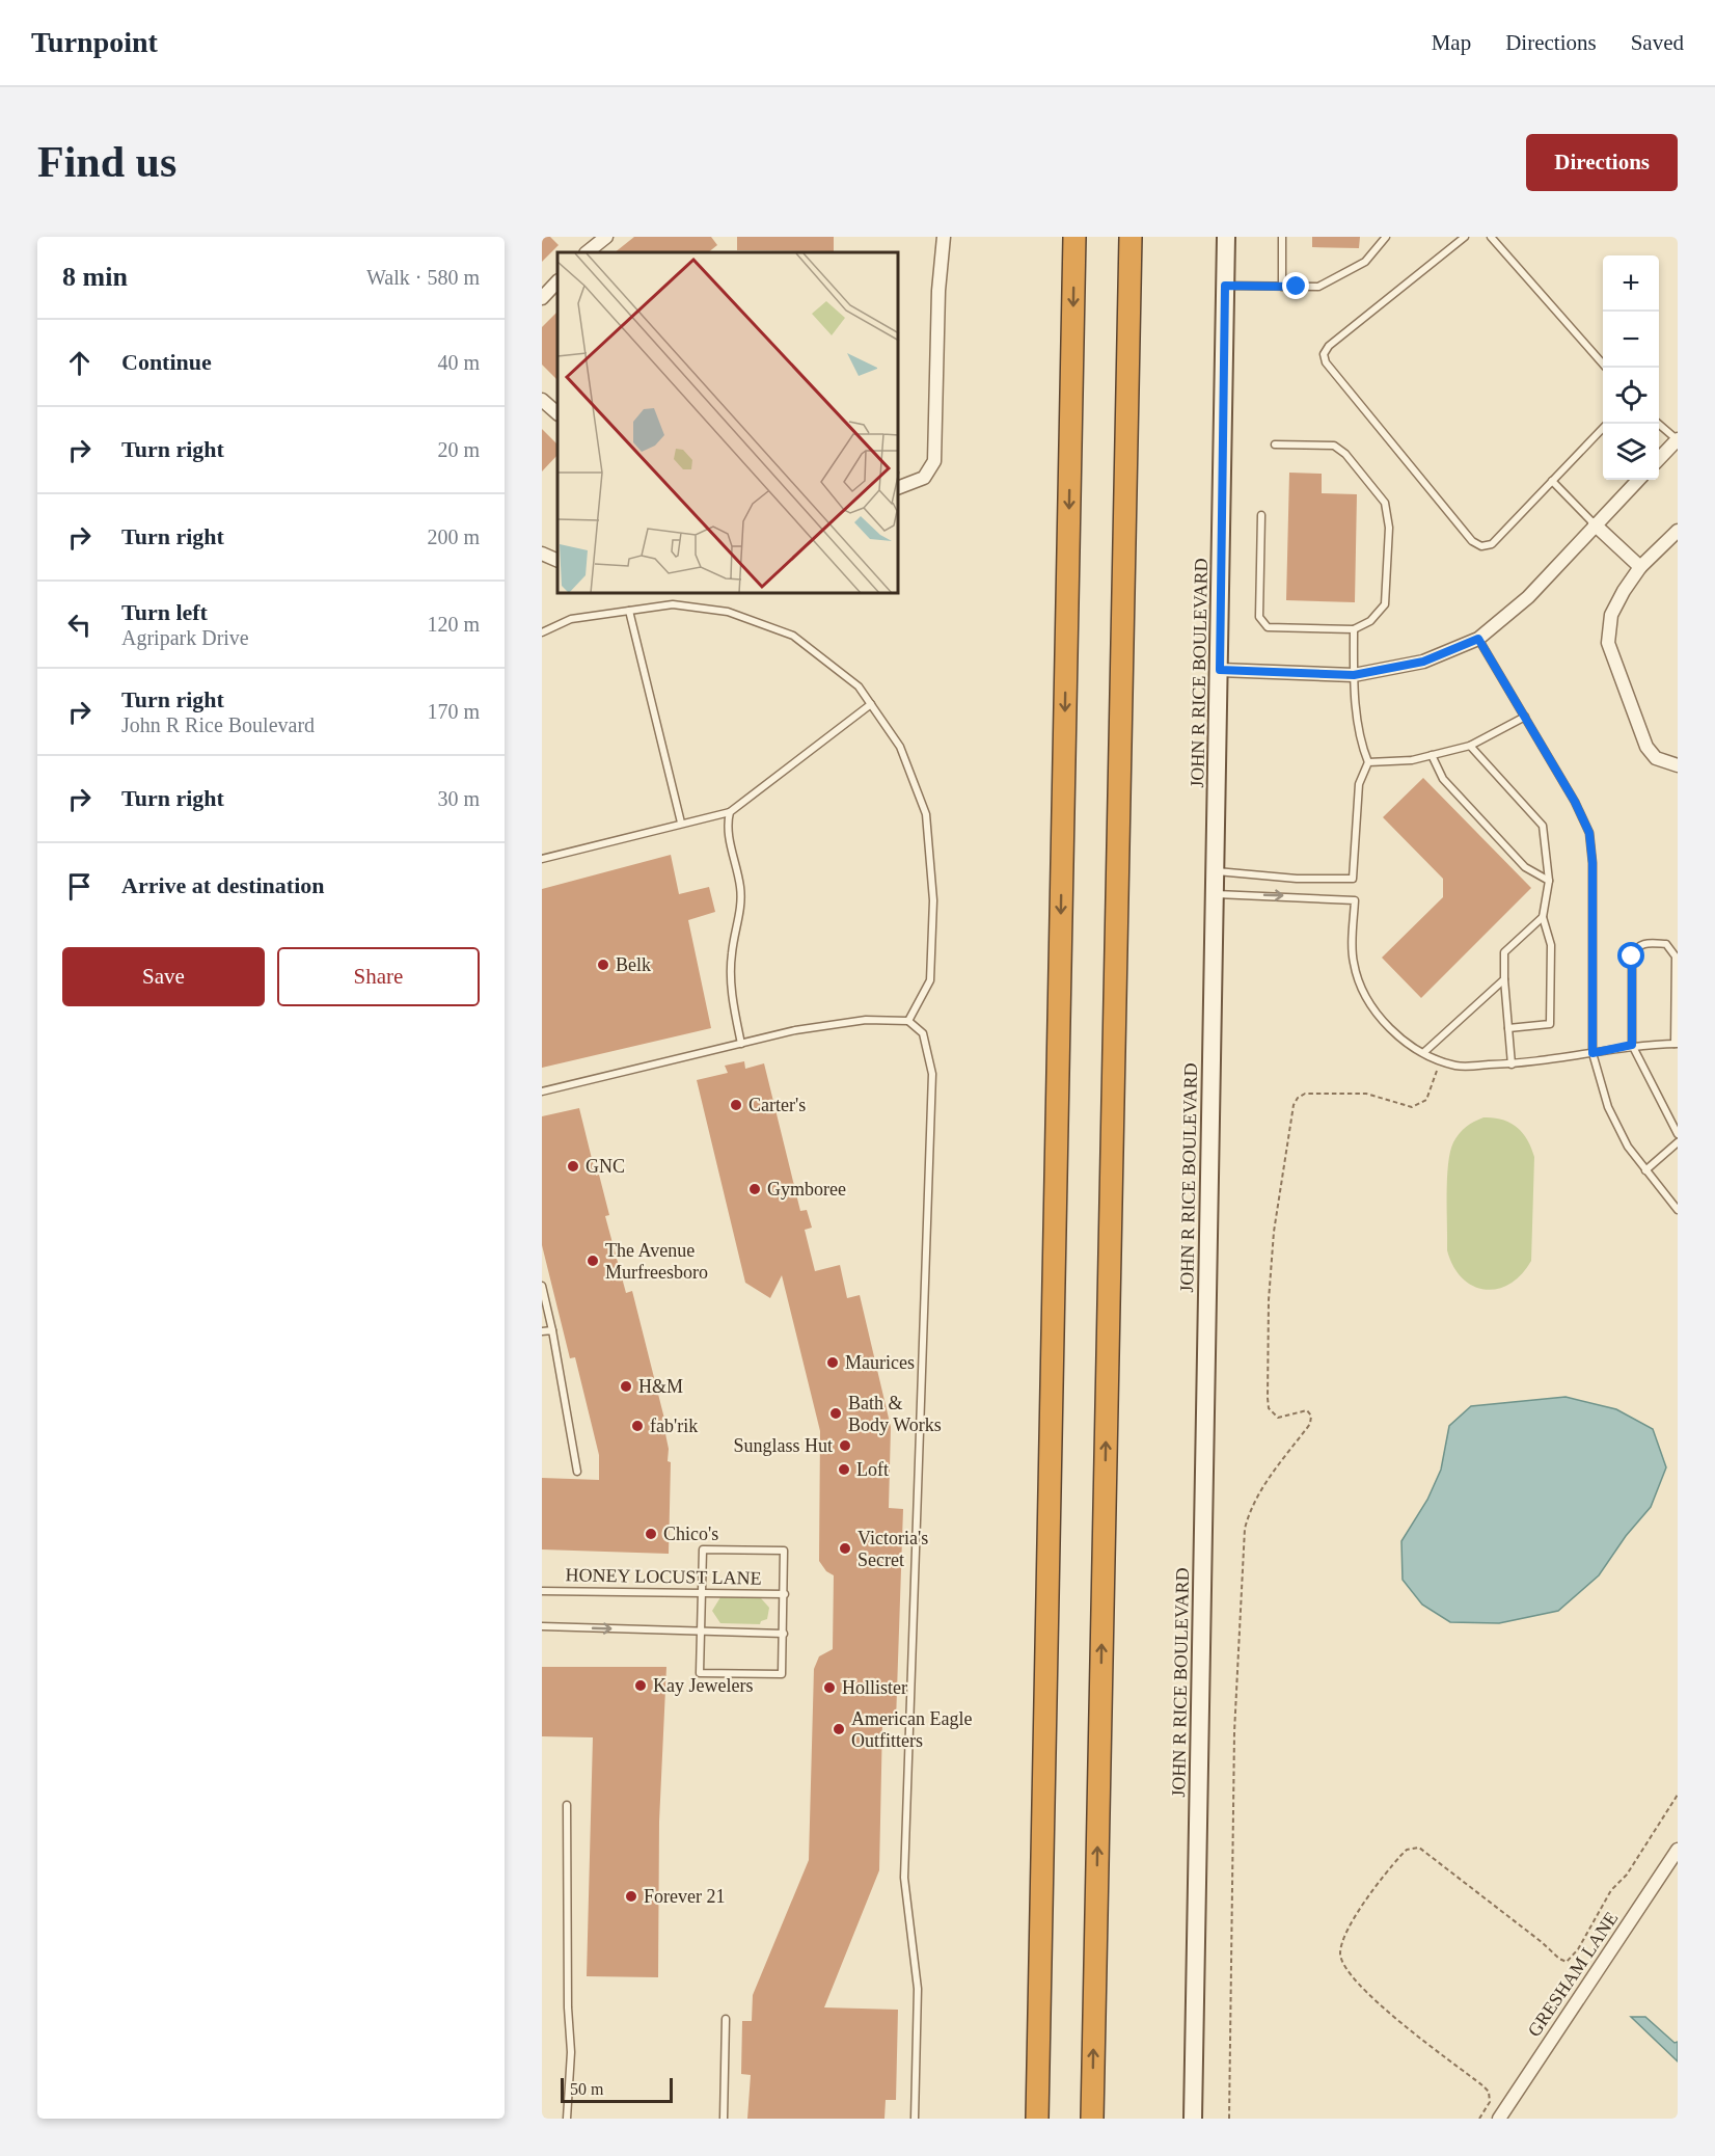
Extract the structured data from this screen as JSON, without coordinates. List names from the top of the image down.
{
  "streets": {
    "street": ["JOHN R RICE BOULEVARD", "GRESHAM LANE"],
    "lane": ["HONEY LOCUST LANE"]
  },
  "places": [
    "Belk",
    "Carter's",
    "GNC",
    "Gymboree",
    "The Avenue Murfreesboro",
    "Maurices",
    "H&M",
    "Bath & Body Works",
    "fab'rik",
    "Sunglass Hut",
    "Loft",
    "Chico's",
    "Victoria's Secret",
    "Kay Jewelers",
    "Hollister",
    "American Eagle Outfitters",
    "Forever 21"
  ],
  "scale_bar": "50 m",
  "page": {
    "header": "Turnpoint",
    "nav": ["Map", "Directions", "Saved"],
    "buttons": [
      "Directions",
      ["Save", "Share"]
    ],
    "title": "Find us",
    "heading": ["8 min", "Walk · 580 m"],
    "map_buttons": ["+", "−"],
    "list": [
      ["Continue", "40 m"],
      ["Turn right", "20 m"],
      ["Turn right", "200 m"],
      ["Turn left", "Agripark Drive", "120 m"],
      ["Turn right", "John R Rice Boulevard", "170 m"],
      ["Turn right", "30 m"],
      "Arrive at destination"
    ],
    "scale": "50 m"
  }
}
